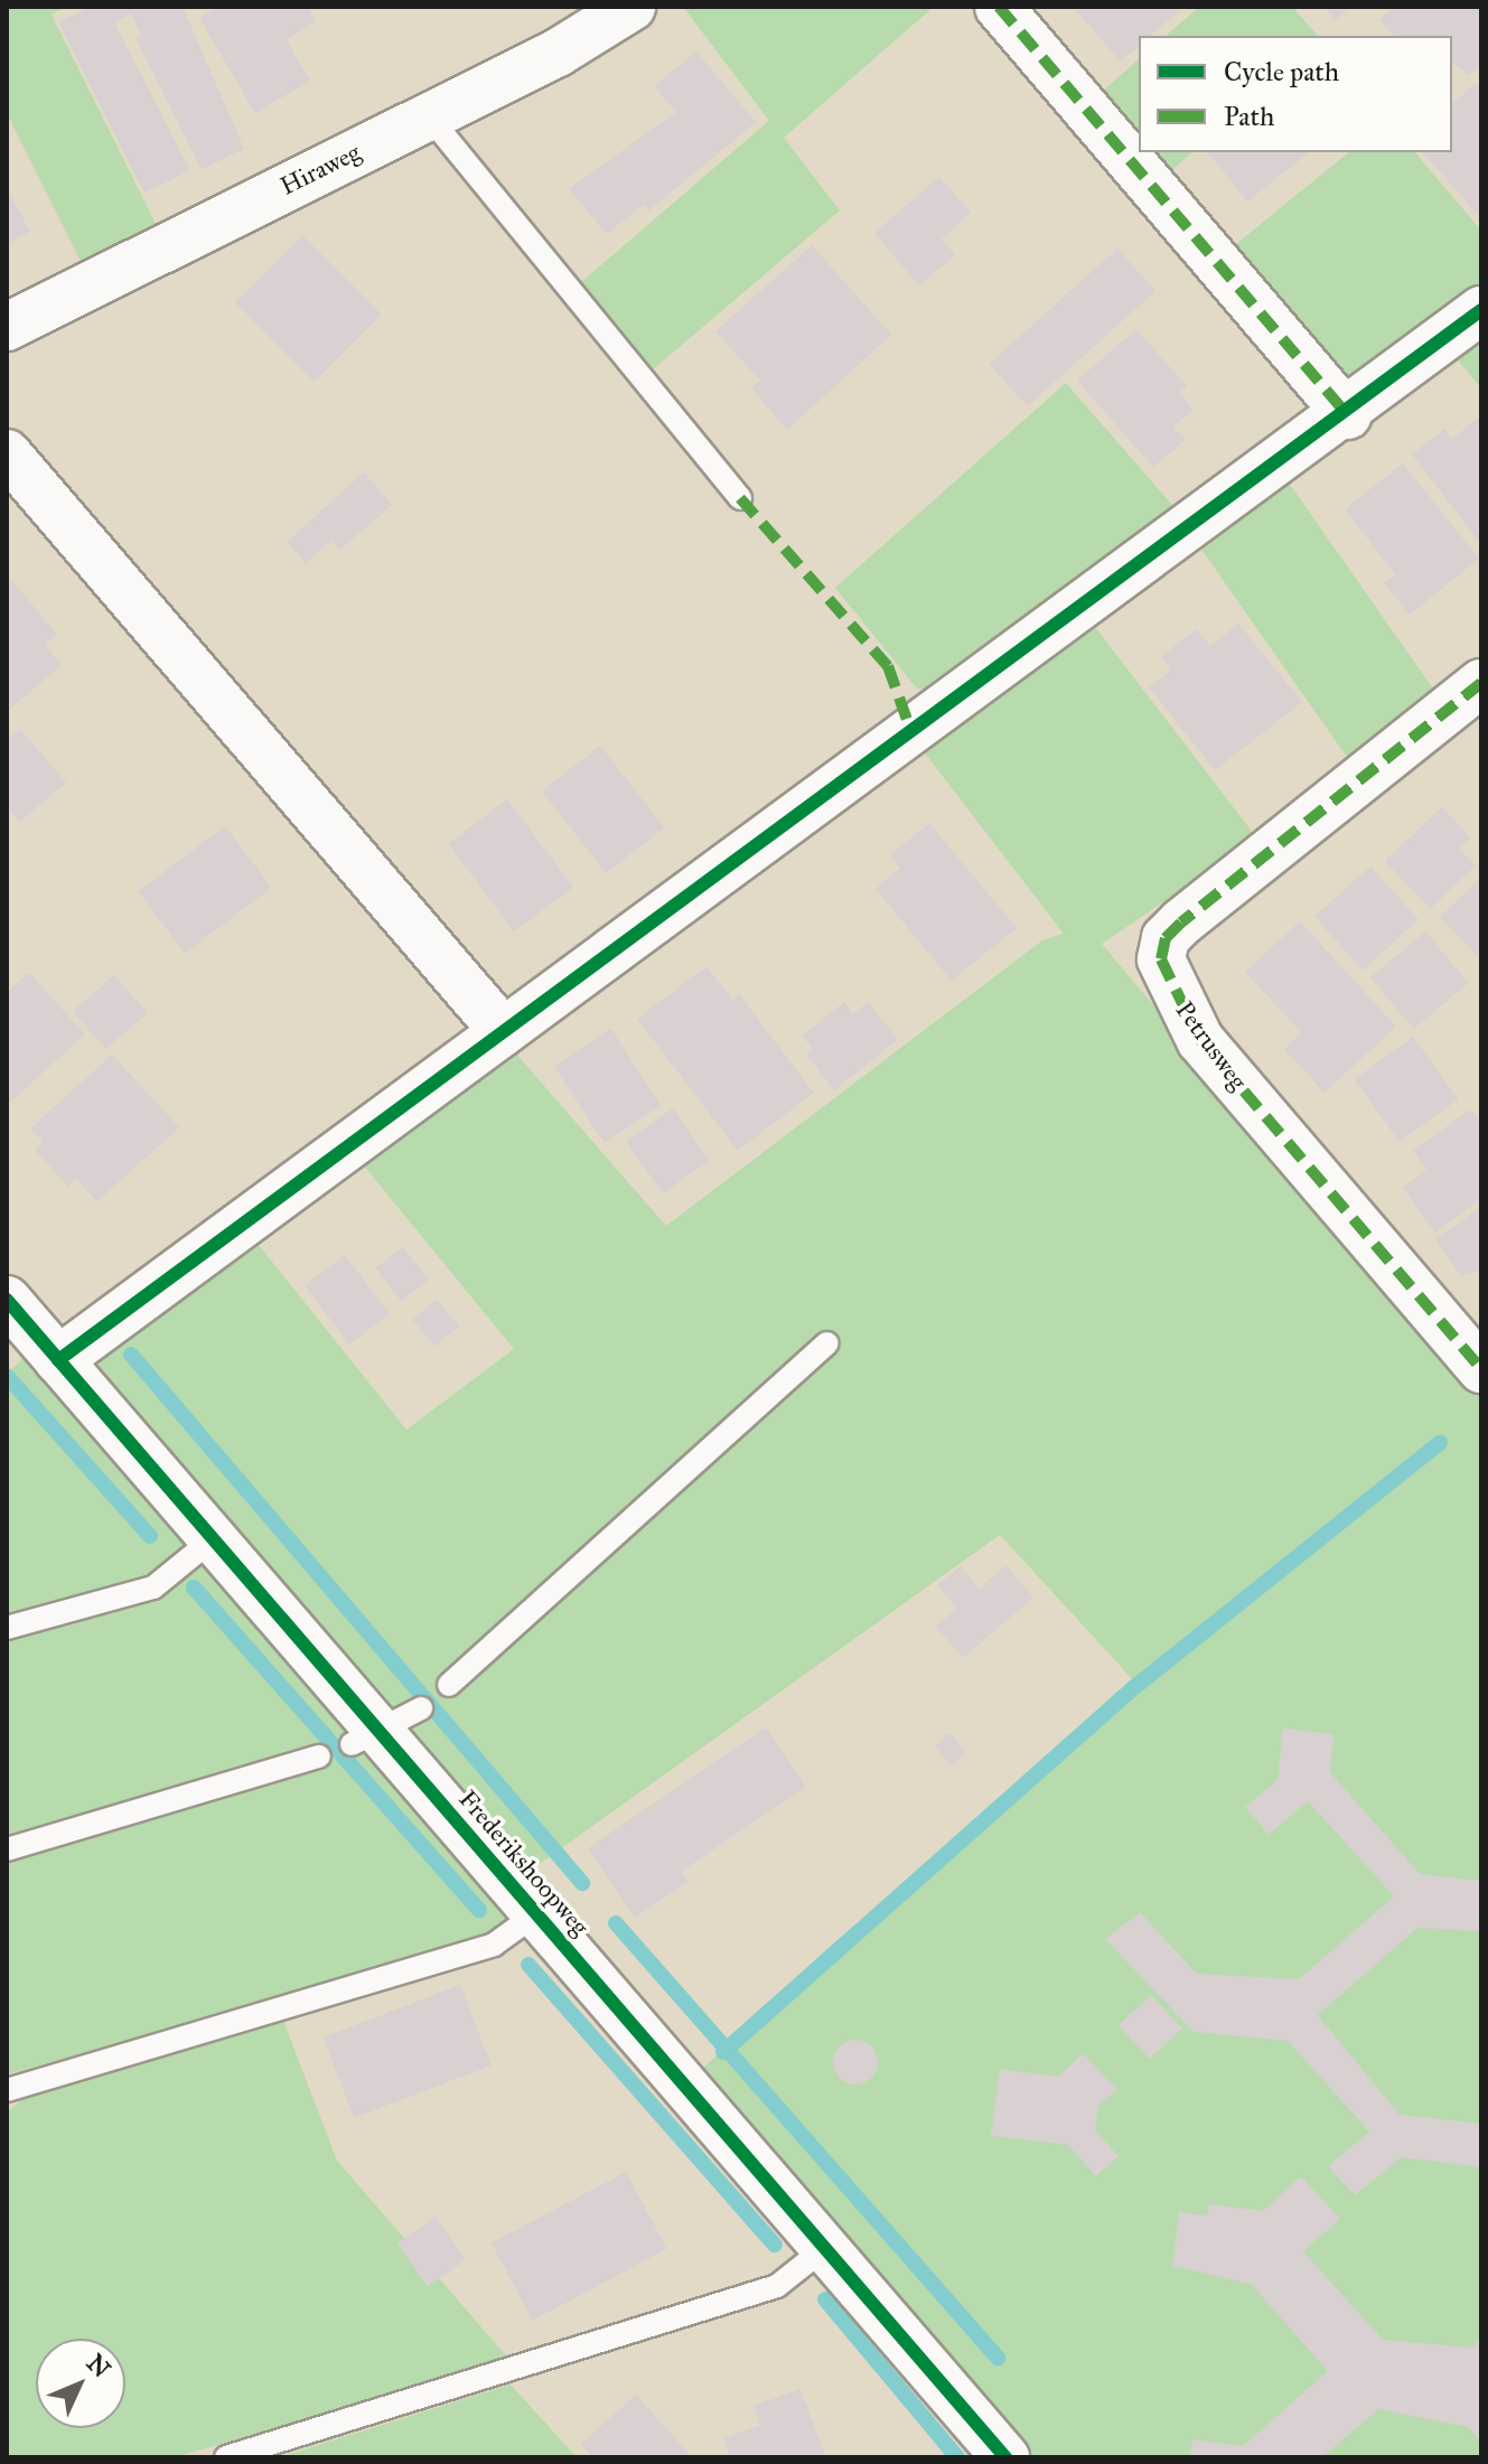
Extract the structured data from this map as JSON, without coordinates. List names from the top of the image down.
{
  "streets": {
    "street": ["Hiraweg", "Petrusweg", "Frederikshoopweg"]
  },
  "legend": ["Cycle path", "Path"],
  "north": "top right"
}
